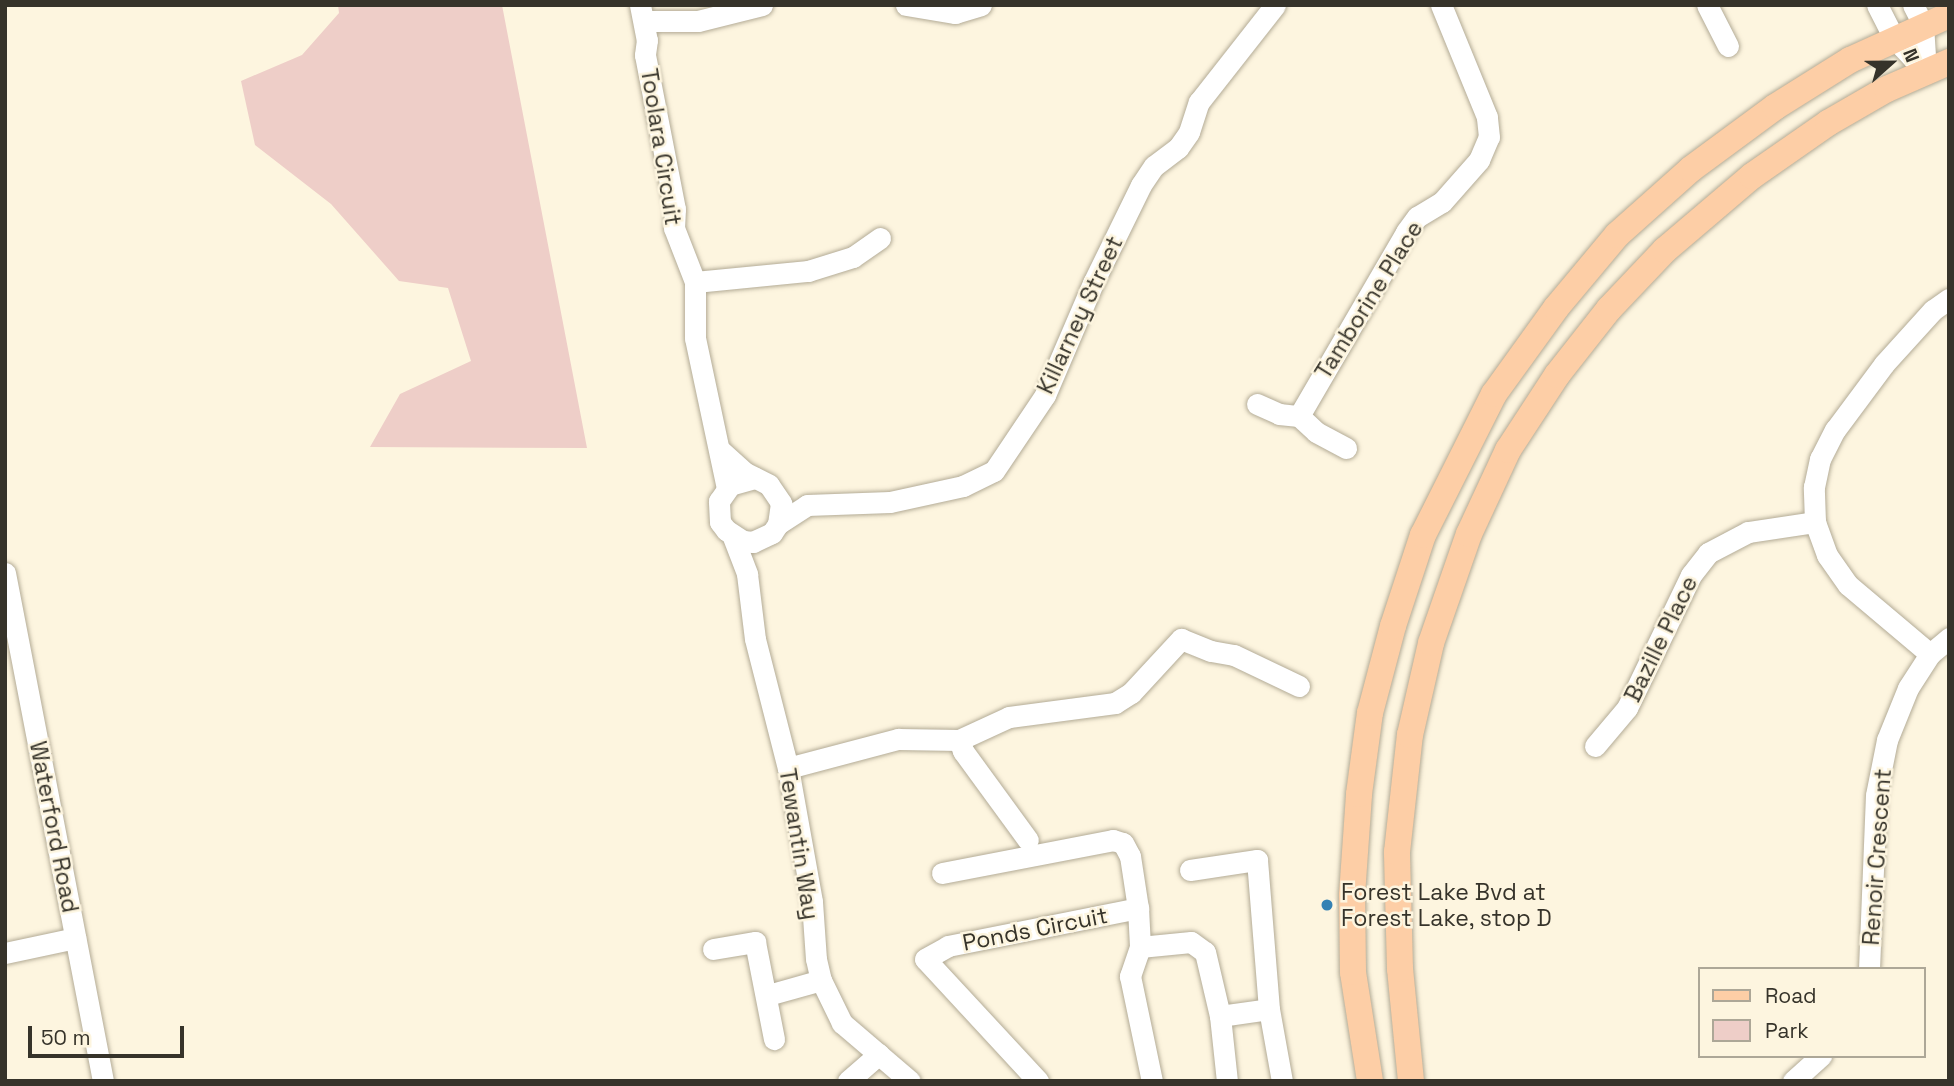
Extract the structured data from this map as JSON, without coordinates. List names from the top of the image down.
{
  "streets": {
    "street": [
      "Toolara Circuit",
      "Tamborine Place",
      "Killarney Street",
      "Bazille Place",
      "Waterford Road",
      "Tewantin Way",
      "Renoir Crescent",
      "Ponds Circuit"
    ]
  },
  "crossings": [
    ["Toolara Circuit", "Killarney Street"],
    ["Toolara Circuit", "Tewantin Way"],
    ["Killarney Street", "Tewantin Way"]
  ],
  "places": ["Forest Lake Bvd at Forest Lake, stop D"],
  "legend": ["Road", "Park"],
  "scale_bar": "50 m",
  "north": "right"
}
